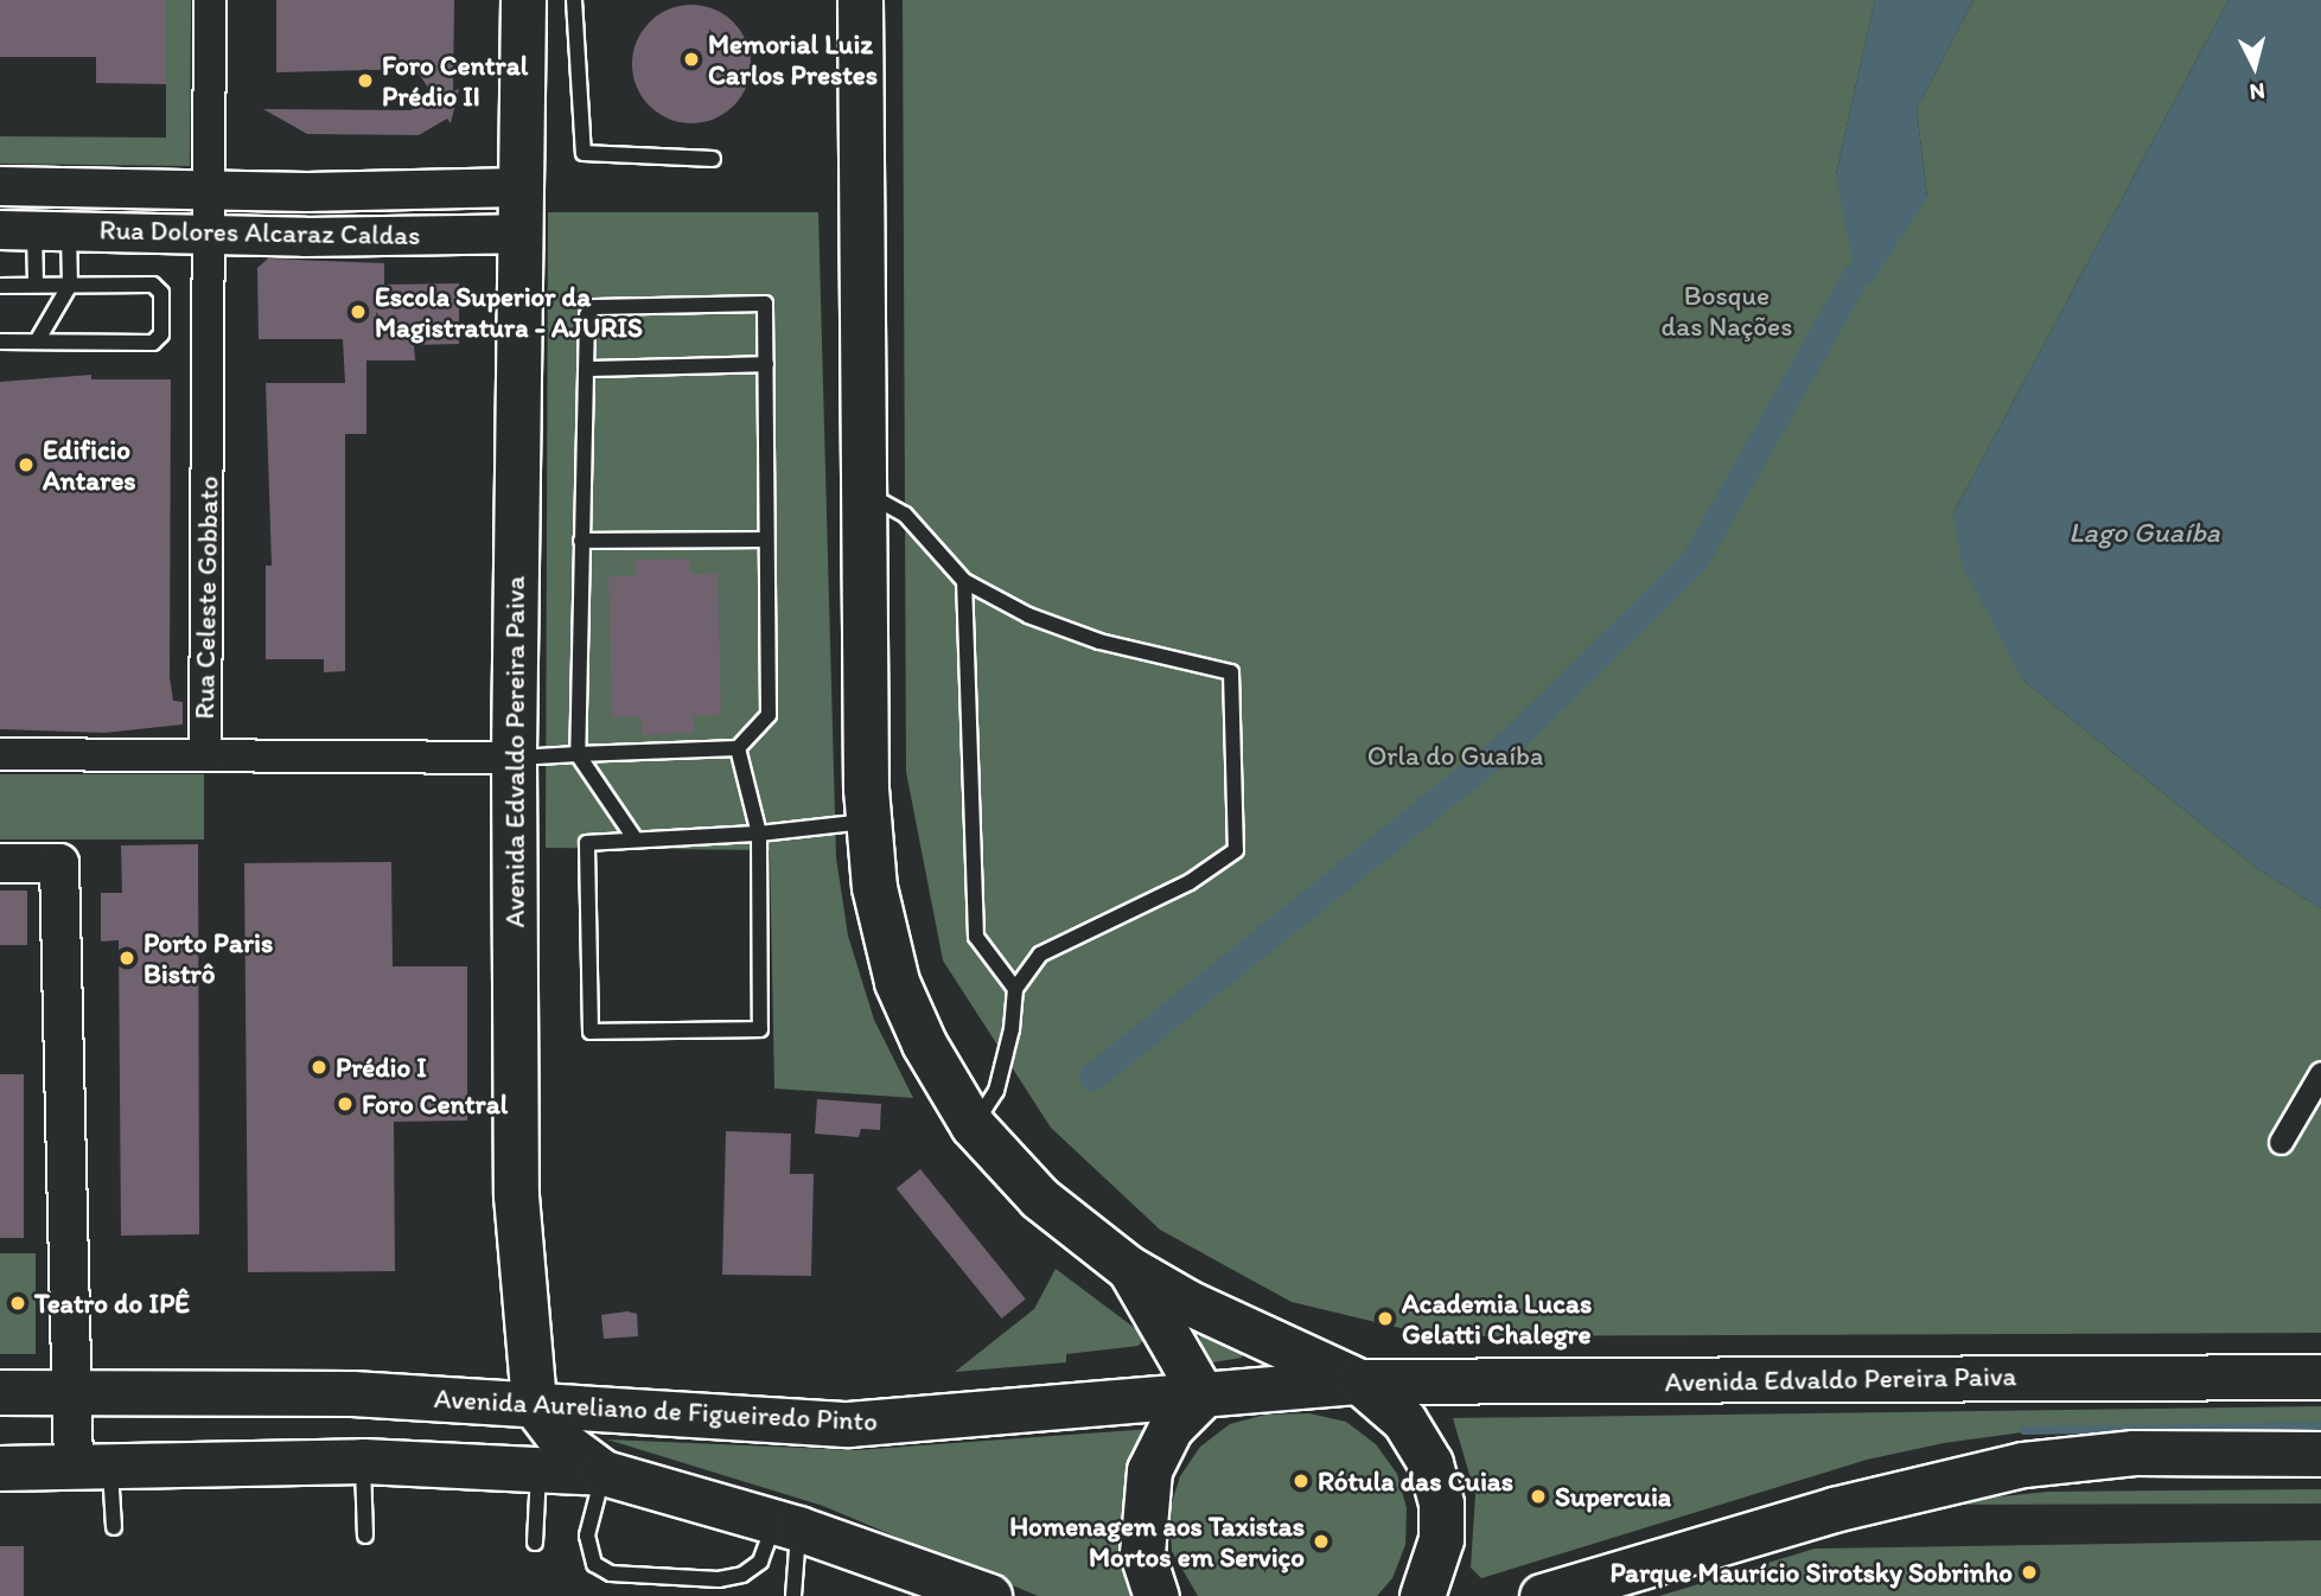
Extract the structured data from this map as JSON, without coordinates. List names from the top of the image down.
{
  "streets": {
    "main road": ["Avenida Edvaldo Pereira Paiva", "Avenida Aureliano de Figueiredo Pinto"],
    "street": ["Rua Dolores Alcaraz Caldas", "Rua Celeste Gobbato"]
  },
  "crossings": [
    ["Rua Dolores Alcaraz Caldas", "Rua Celeste Gobbato"],
    ["Rua Dolores Alcaraz Caldas", "Avenida Edvaldo Pereira Paiva"],
    ["Avenida Edvaldo Pereira Paiva", "Avenida Aureliano de Figueiredo Pinto"]
  ],
  "water": ["Lago Guaíba"],
  "parks": ["Bosque das Nações", "Orla do Guaíba"],
  "places": [
    "Memorial Luiz Carlos Prestes",
    "Foro Central Prédio II",
    "Escola Superior da Magistratura - AJURIS",
    "Edificio Antares",
    "Porto Paris Bistrô",
    "Prédio I",
    "Foro Central",
    "Teatro do IPÊ",
    "Academia Lucas Gelatti Chalegre",
    "Rótula das Cuias",
    "Supercuia",
    "Homenagem aos Taxistas Mortos em Serviço",
    "Parque Maurício Sirotsky Sobrinho"
  ],
  "north": "bottom"
}
